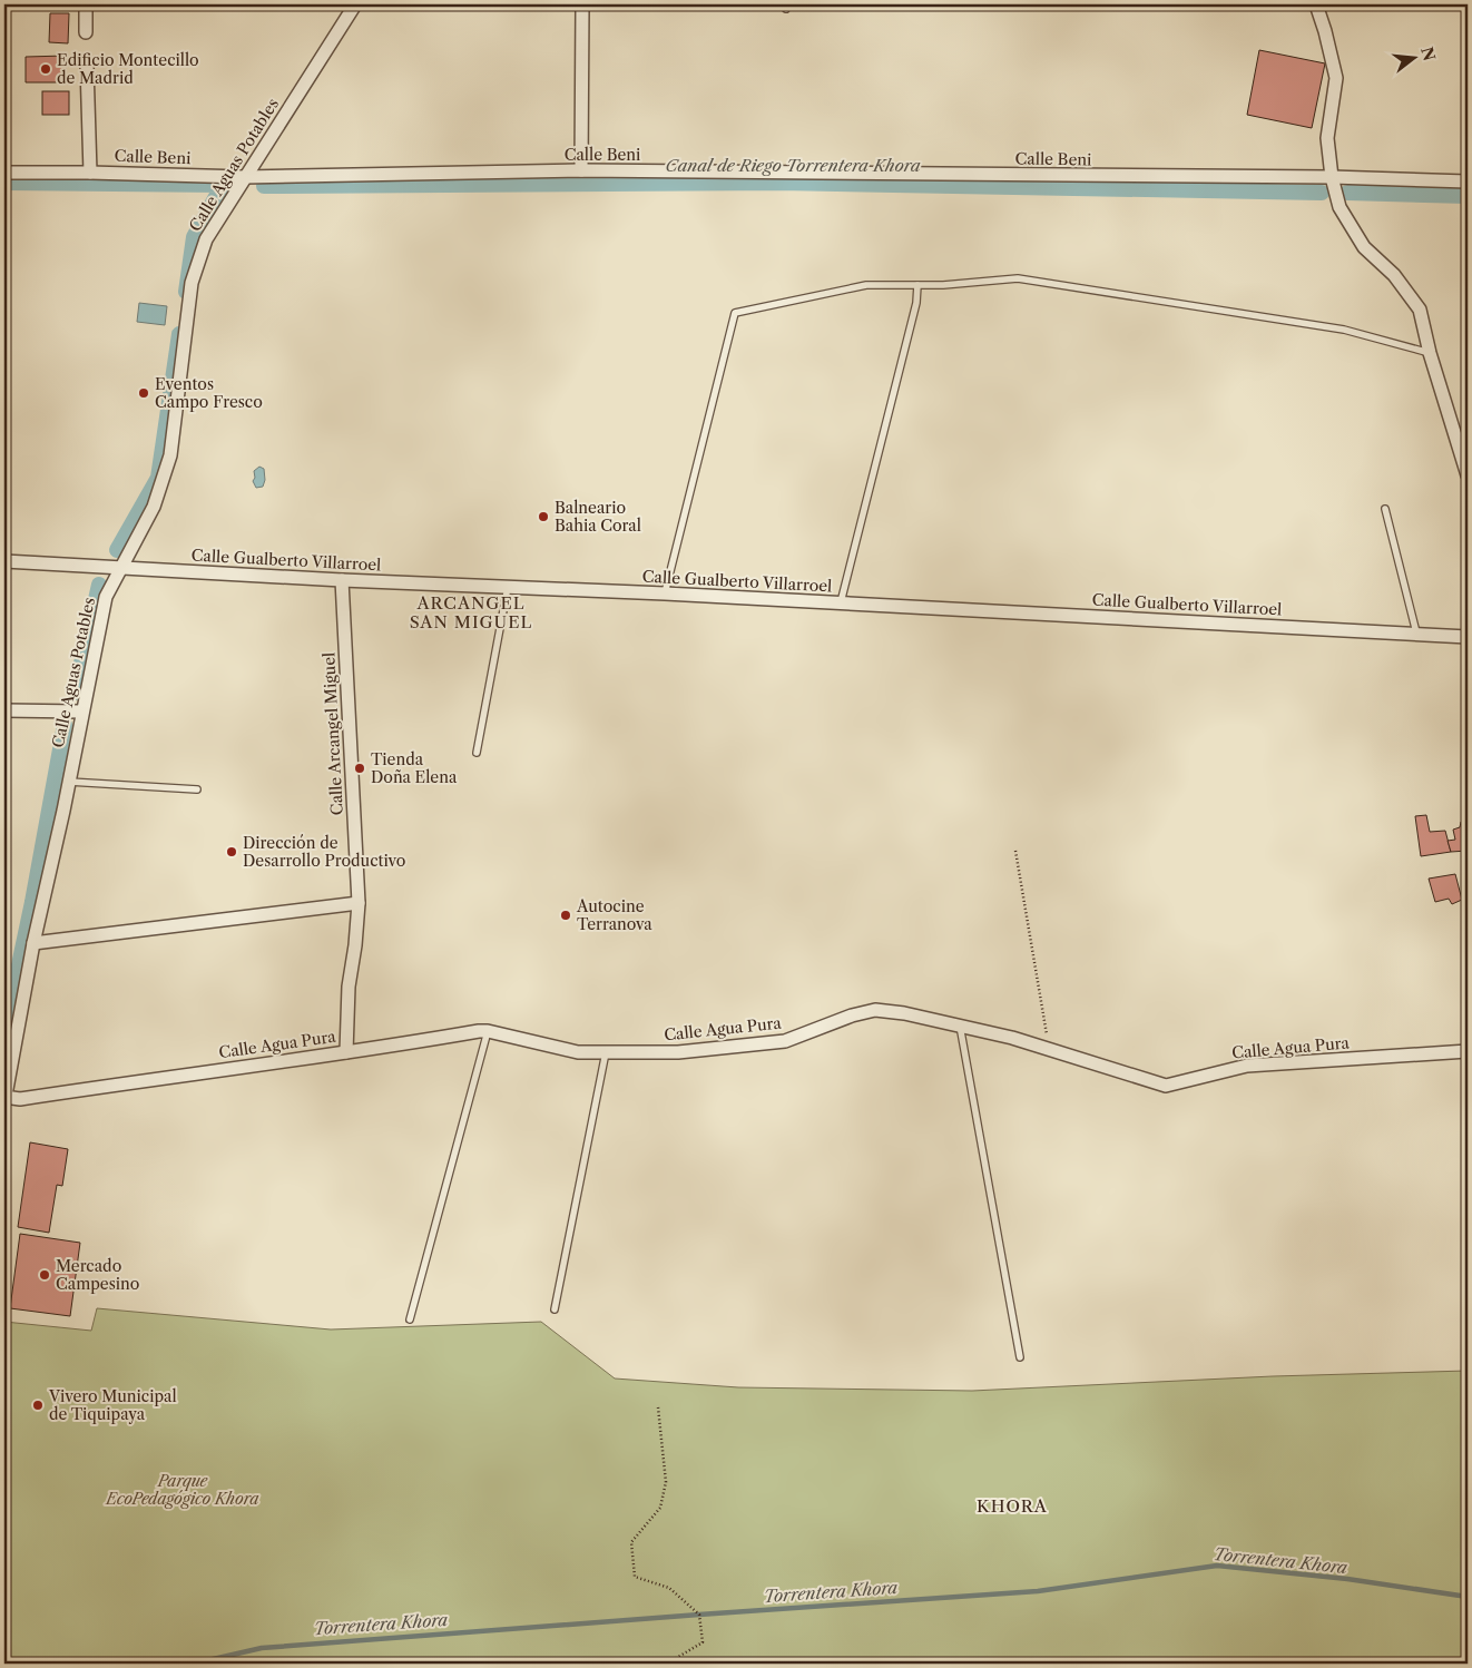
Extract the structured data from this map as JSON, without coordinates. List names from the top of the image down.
{
  "streets": {
    "street": [
      "Calle Beni",
      "Calle Aguas Potables",
      "Calle Gualberto Villarroel",
      "Calle Arcangel Miguel",
      "Calle Agua Pura"
    ]
  },
  "crossings": [
    ["Calle Beni", "Calle Aguas Potables"],
    ["Calle Aguas Potables", "Calle Gualberto Villarroel"],
    ["Calle Aguas Potables", "Calle Agua Pura"],
    ["Calle Gualberto Villarroel", "Calle Arcangel Miguel"],
    ["Calle Arcangel Miguel", "Calle Agua Pura"]
  ],
  "districts": ["ARCANGEL SAN MIGUEL", "KHORA"],
  "water": ["Canal de Riego Torrentera Khora", "Torrentera Khora"],
  "parks": ["Parque EcoPedagógico Khora"],
  "places": [
    "Edificio Montecillo de Madrid",
    "Eventos Campo Fresco",
    "Balneario Bahia Coral",
    "Tienda Doña Elena",
    "Dirección de Desarrollo Productivo",
    "Autocine Terranova",
    "Mercado Campesino",
    "Vivero Municipal de Tiquipaya"
  ],
  "north": "right"
}
